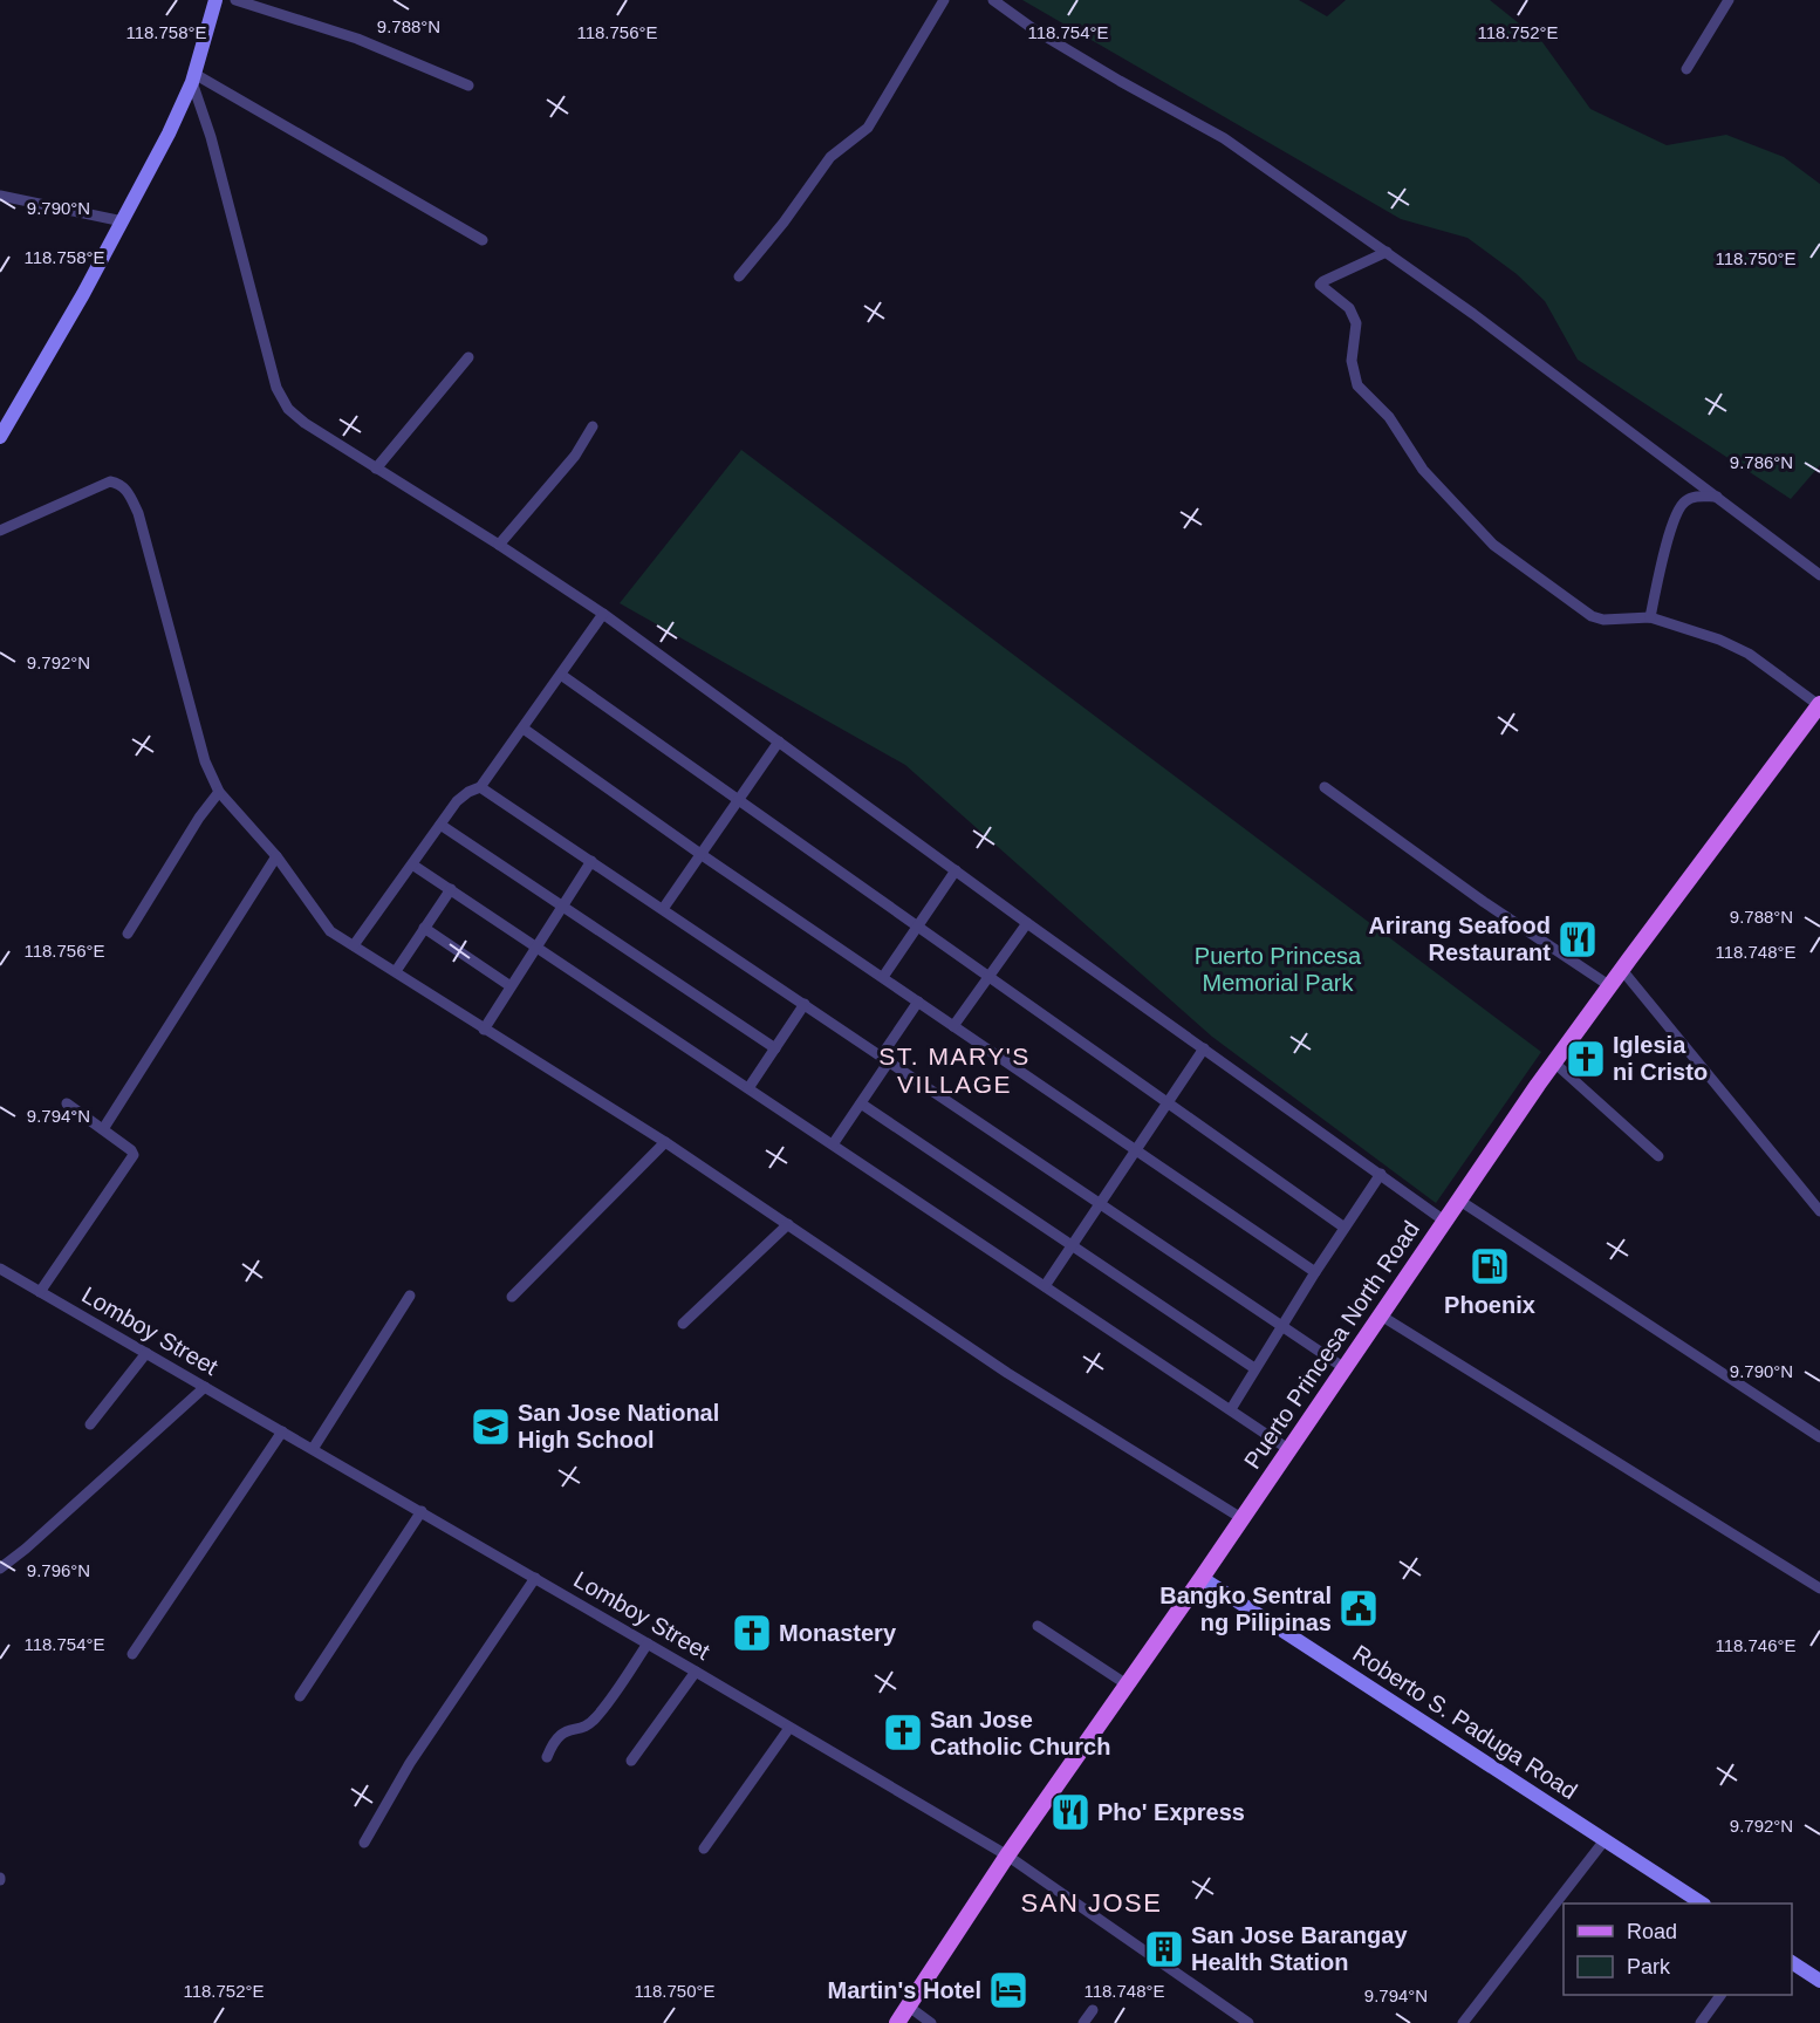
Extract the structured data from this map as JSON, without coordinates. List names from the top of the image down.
{
  "streets": {
    "main road": ["Puerto Princesa North Road"],
    "street": ["Lomboy Street", "Roberto S. Paduga Road"]
  },
  "crossings": [
    ["Lomboy Street", "Puerto Princesa North Road"],
    ["Puerto Princesa North Road", "Roberto S. Paduga Road"]
  ],
  "districts": ["ST. MARY'S VILLAGE", "SAN JOSE"],
  "parks": ["Puerto Princesa Memorial Park"],
  "places": {
    "restaurant": ["Arirang Seafood Restaurant", "Pho' Express"],
    "church": ["Iglesia ni Cristo", "Monastery", "San Jose Catholic Church"],
    "fuel station": ["Phoenix"],
    "school or university": ["San Jose National High School"],
    "public building": ["Bangko Sentral ng Pilipinas"],
    "building": ["San Jose Barangay Health Station"],
    "hotel": ["Martin's Hotel"]
  },
  "legend": ["Road", "Park"],
  "coordinates": [
    "9.788°N",
    "118.758°E",
    "118.756°E",
    "118.754°E",
    "118.752°E",
    "9.790°N",
    "118.750°E",
    "9.786°N",
    "9.792°N",
    "118.748°E",
    "9.794°N",
    "9.796°N",
    "118.746°E"
  ]
}
